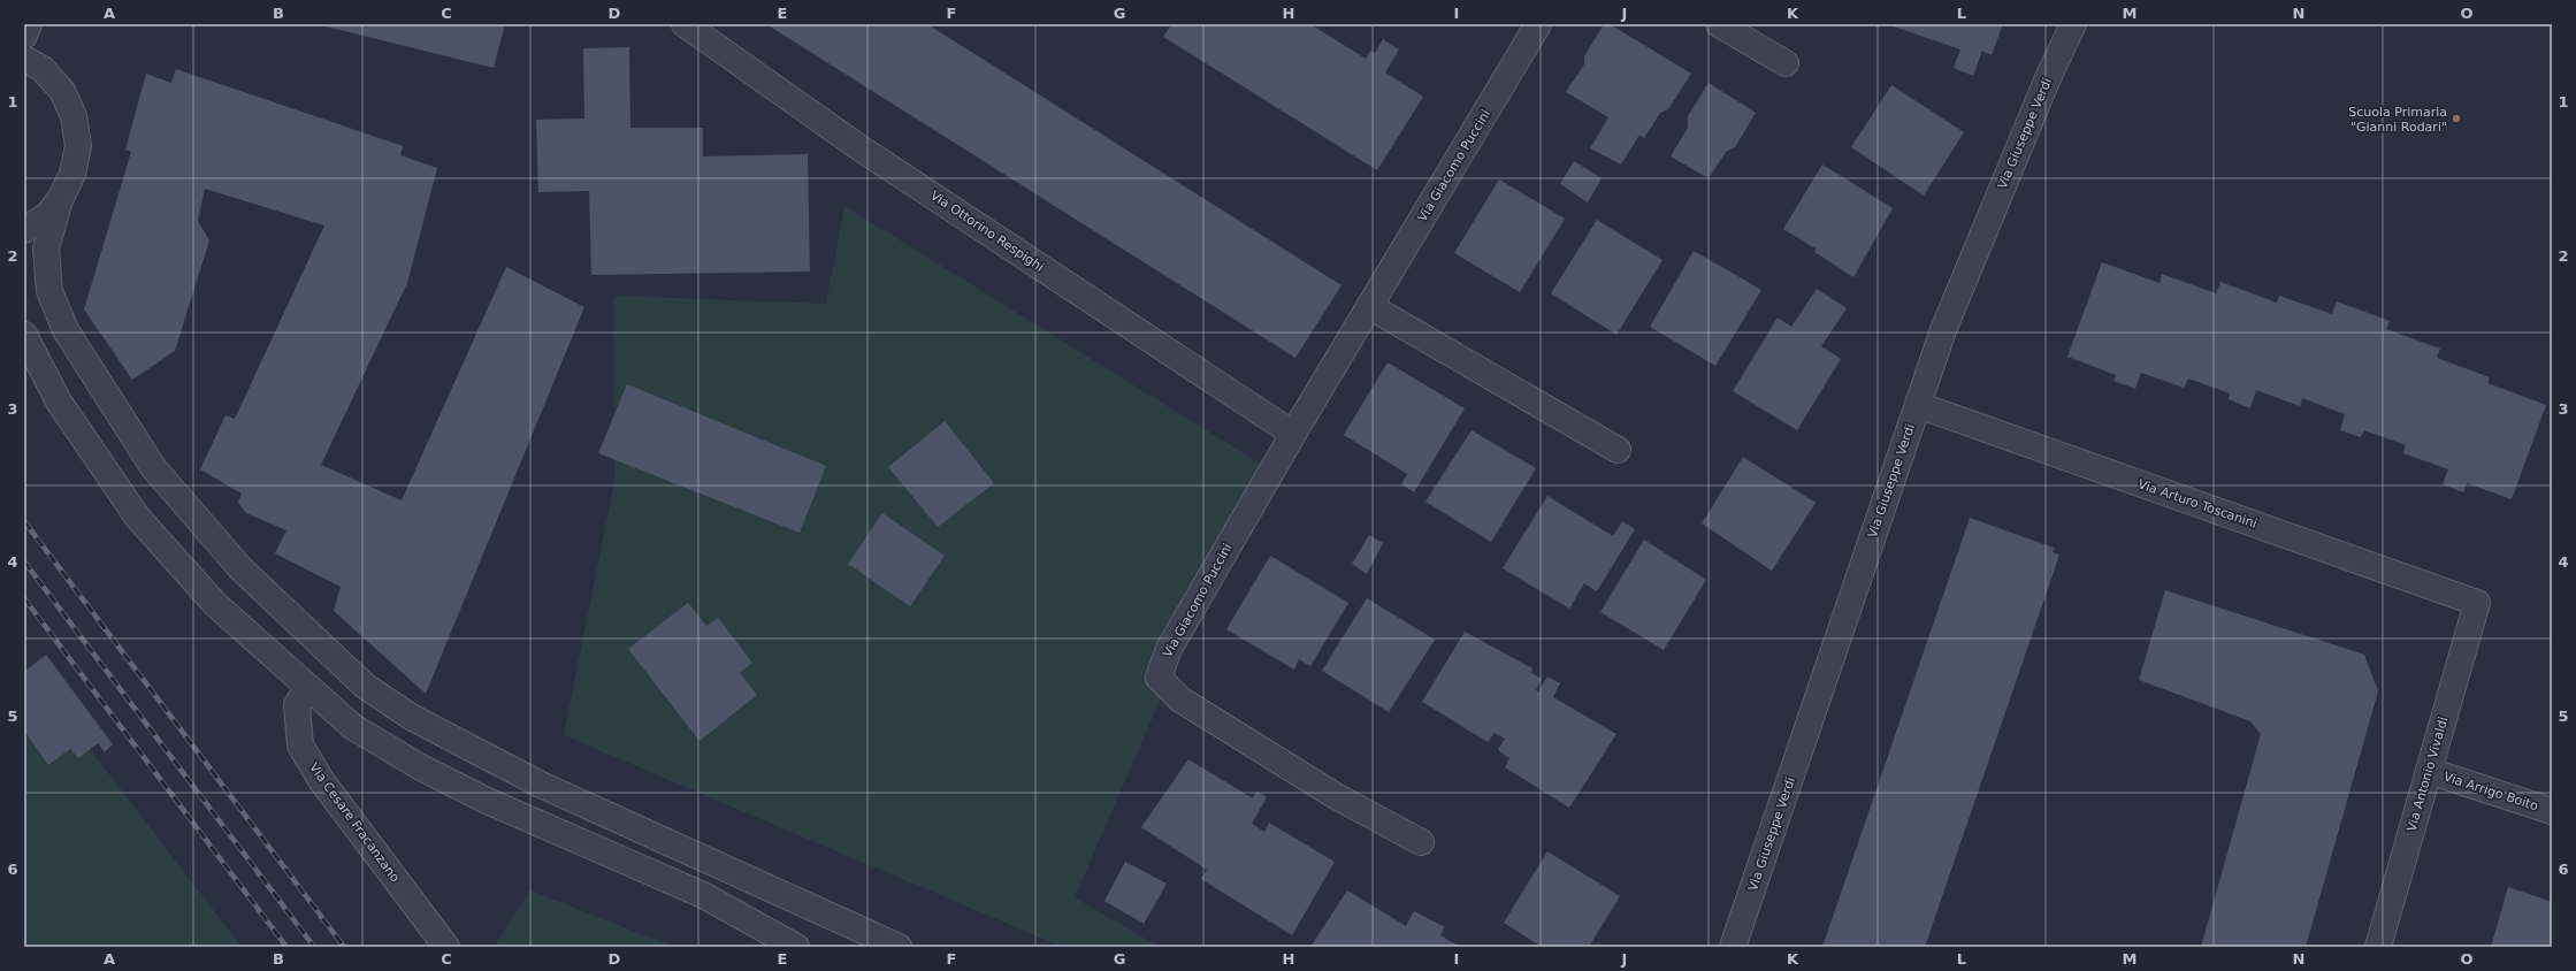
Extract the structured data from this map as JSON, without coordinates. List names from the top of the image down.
{
  "streets": {
    "street": [
      "Via Giuseppe Verdi",
      "Via Giacomo Puccini",
      "Via Ottorino Respighi",
      "Via Arturo Toscanini",
      "Via Antonio Vivaldi",
      "Via Arrigo Boito",
      "Via Cesare Fracanzano"
    ]
  },
  "crossings": [
    ["Via Giuseppe Verdi", "Via Arturo Toscanini"],
    ["Via Giacomo Puccini", "Via Ottorino Respighi"],
    ["Via Arturo Toscanini", "Via Antonio Vivaldi"],
    ["Via Antonio Vivaldi", "Via Arrigo Boito"]
  ],
  "places": ["Scuola Primaria \"Gianni Rodari\""],
  "grid": {
    "columns": [
      "A",
      "B",
      "C",
      "D",
      "E",
      "F",
      "G",
      "H",
      "I",
      "J",
      "K",
      "L",
      "M",
      "N",
      "O"
    ],
    "rows": [
      "1",
      "2",
      "3",
      "4",
      "5",
      "6"
    ]
  }
}
